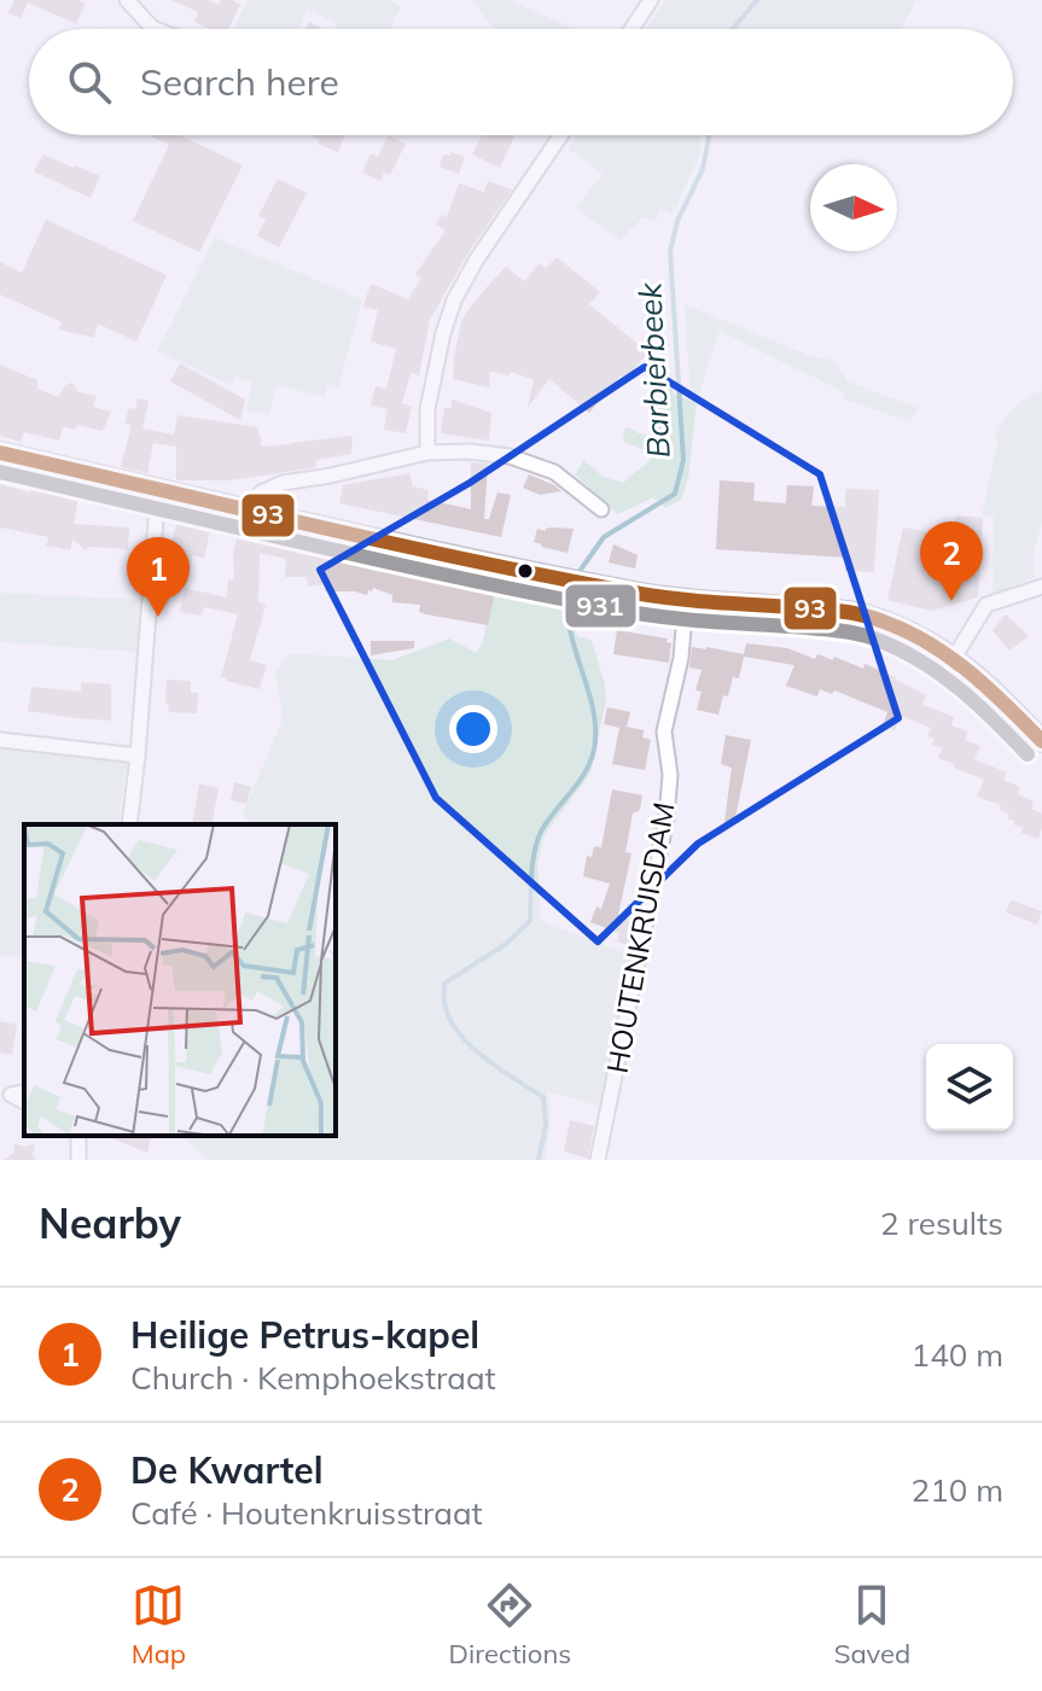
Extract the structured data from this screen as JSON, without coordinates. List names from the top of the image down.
{
  "streets": {
    "street": ["HOUTENKRUISDAM"]
  },
  "water": ["Barbierbeek"],
  "lines": ["transit line 93", "transit line 931"],
  "north": "right",
  "page": {
    "search": "Search here",
    "pins": ["2", "1"],
    "heading": ["Nearby", "2 results"],
    "list": [
      {
        "mark": "1",
        "name": "Heilige Petrus-kapel",
        "note": "Church · Kemphoekstraat",
        "value": "140 m"
      },
      {
        "mark": "2",
        "name": "De Kwartel",
        "note": "Café · Houtenkruisstraat",
        "value": "210 m"
      }
    ],
    "nav": ["Map", "Directions", "Saved"]
  }
}
